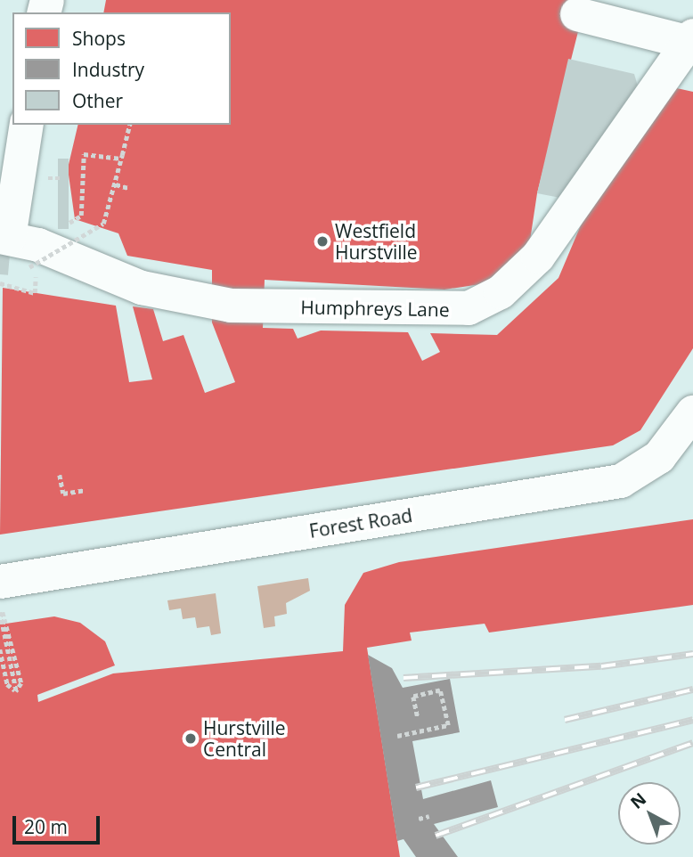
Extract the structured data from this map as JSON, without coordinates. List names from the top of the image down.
{
  "streets": {
    "street": ["Humphreys Lane", "Forest Road"]
  },
  "places": ["Westfield Hurstville", "Hurstville Central"],
  "legend": ["Shops", "Industry", "Other"],
  "scale_bar": "20 m",
  "north": "top left"
}
